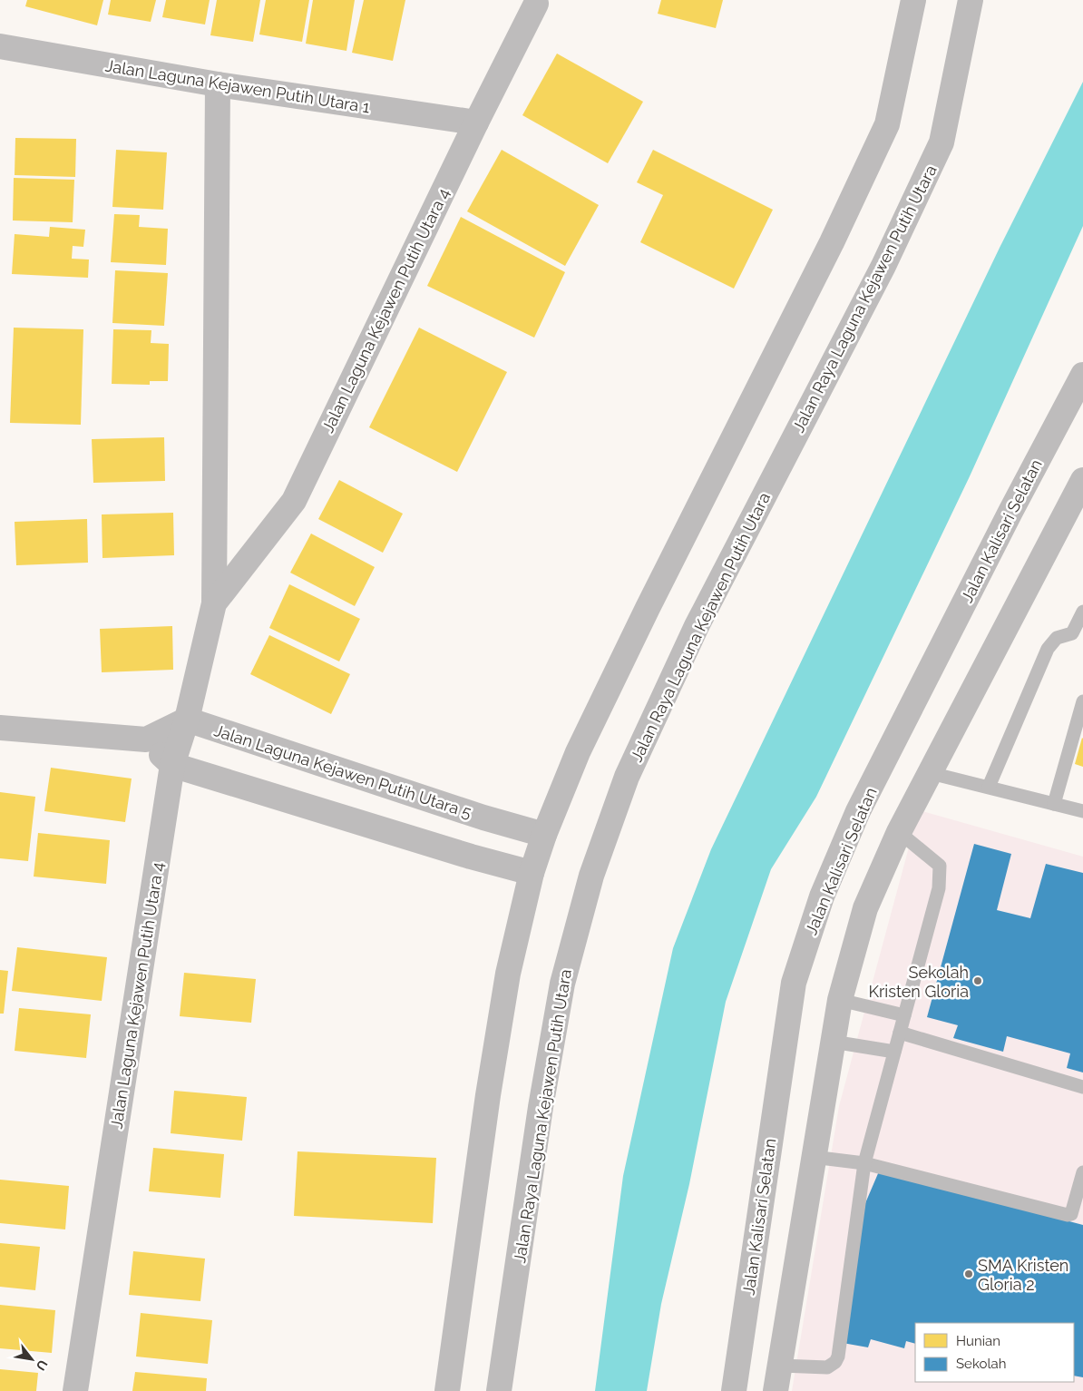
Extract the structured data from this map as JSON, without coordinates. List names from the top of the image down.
{
  "streets": {
    "street": [
      "Jalan Laguna Kejawen Putih Utara 1",
      "Jalan Raya Laguna Kejawen Putih Utara",
      "Jalan Laguna Kejawen Putih Utara 4",
      "Jalan Kalisari Selatan",
      "Jalan Laguna Kejawen Putih Utara 5"
    ]
  },
  "crossings": [
    ["Jalan Laguna Kejawen Putih Utara 1", "Jalan Laguna Kejawen Putih Utara 4"],
    ["Jalan Laguna Kejawen Putih Utara 4", "Jalan Laguna Kejawen Putih Utara 5"]
  ],
  "places": ["Sekolah Kristen Gloria", "SMA Kristen Gloria 2"],
  "legend": ["Hunian", "Sekolah"],
  "north": "bottom right"
}
